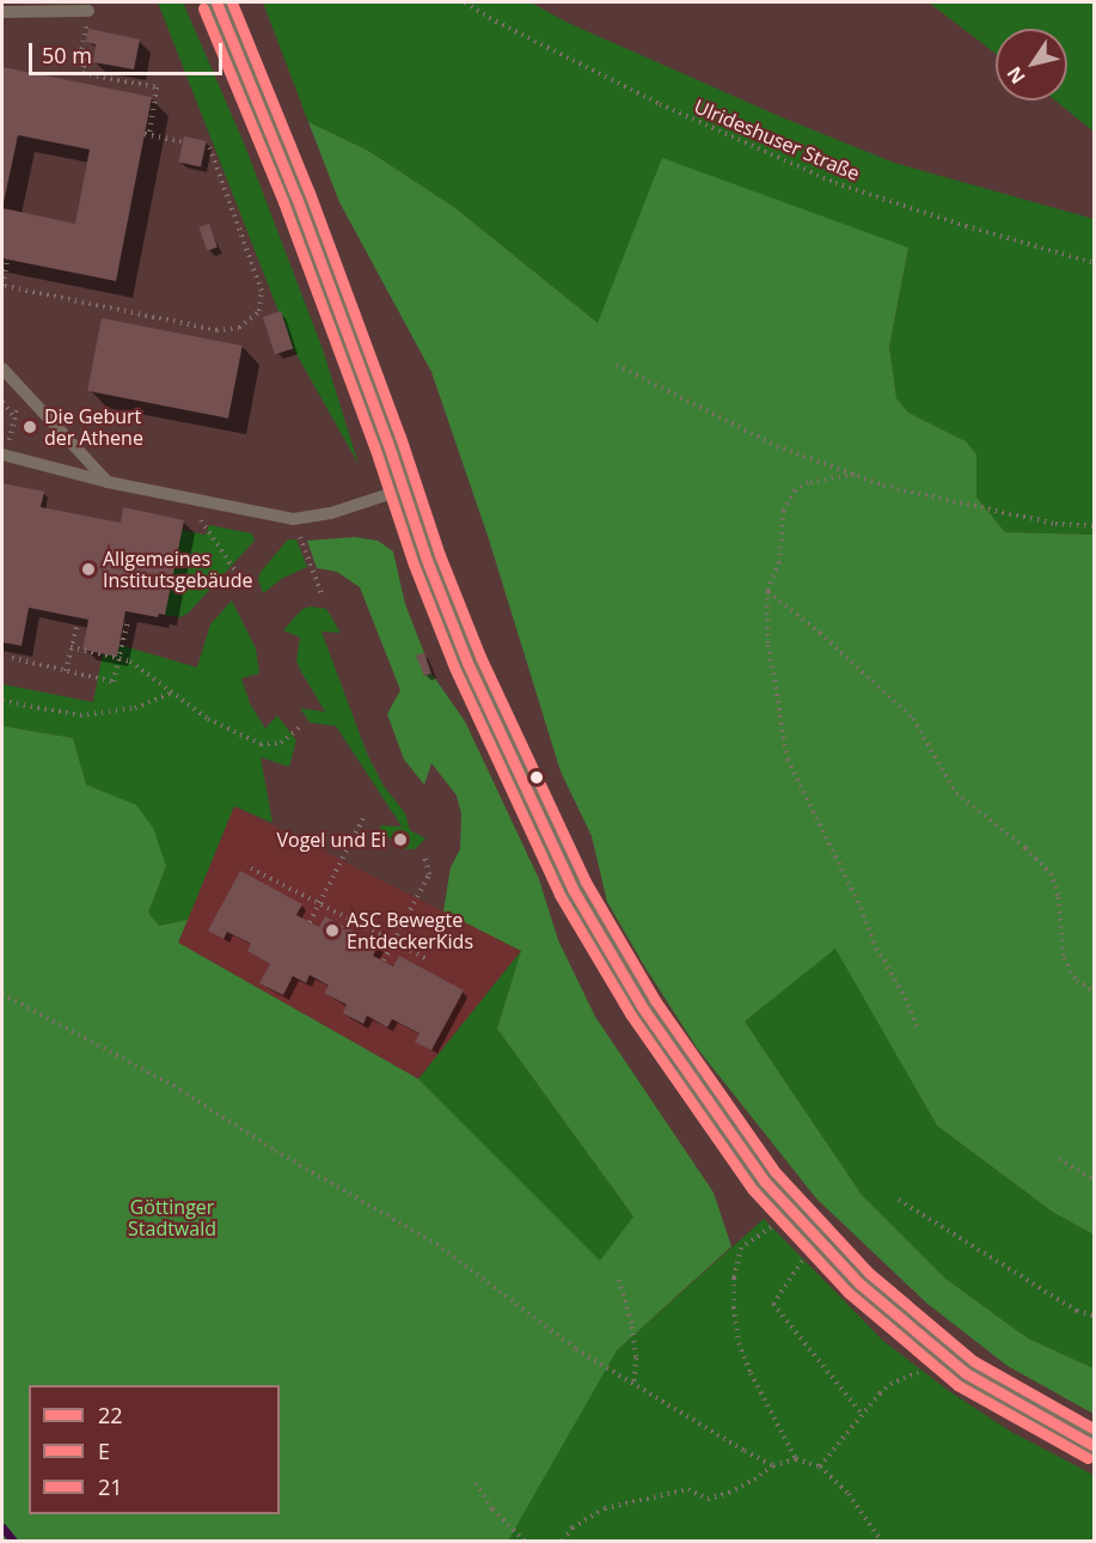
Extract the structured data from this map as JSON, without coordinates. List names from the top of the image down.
{
  "streets": {
    "path": ["Ulrideshuser Straße"]
  },
  "parks": ["Göttinger Stadtwald"],
  "places": [
    "Die Geburt der Athene",
    "Allgemeines Institutsgebäude",
    "Vogel und Ei",
    "ASC Bewegte EntdeckerKids"
  ],
  "lines": ["transit line 22", "transit line 21", "transit line E"],
  "legend": ["22", "E", "21"],
  "scale_bar": "50 m",
  "north": "bottom left"
}
